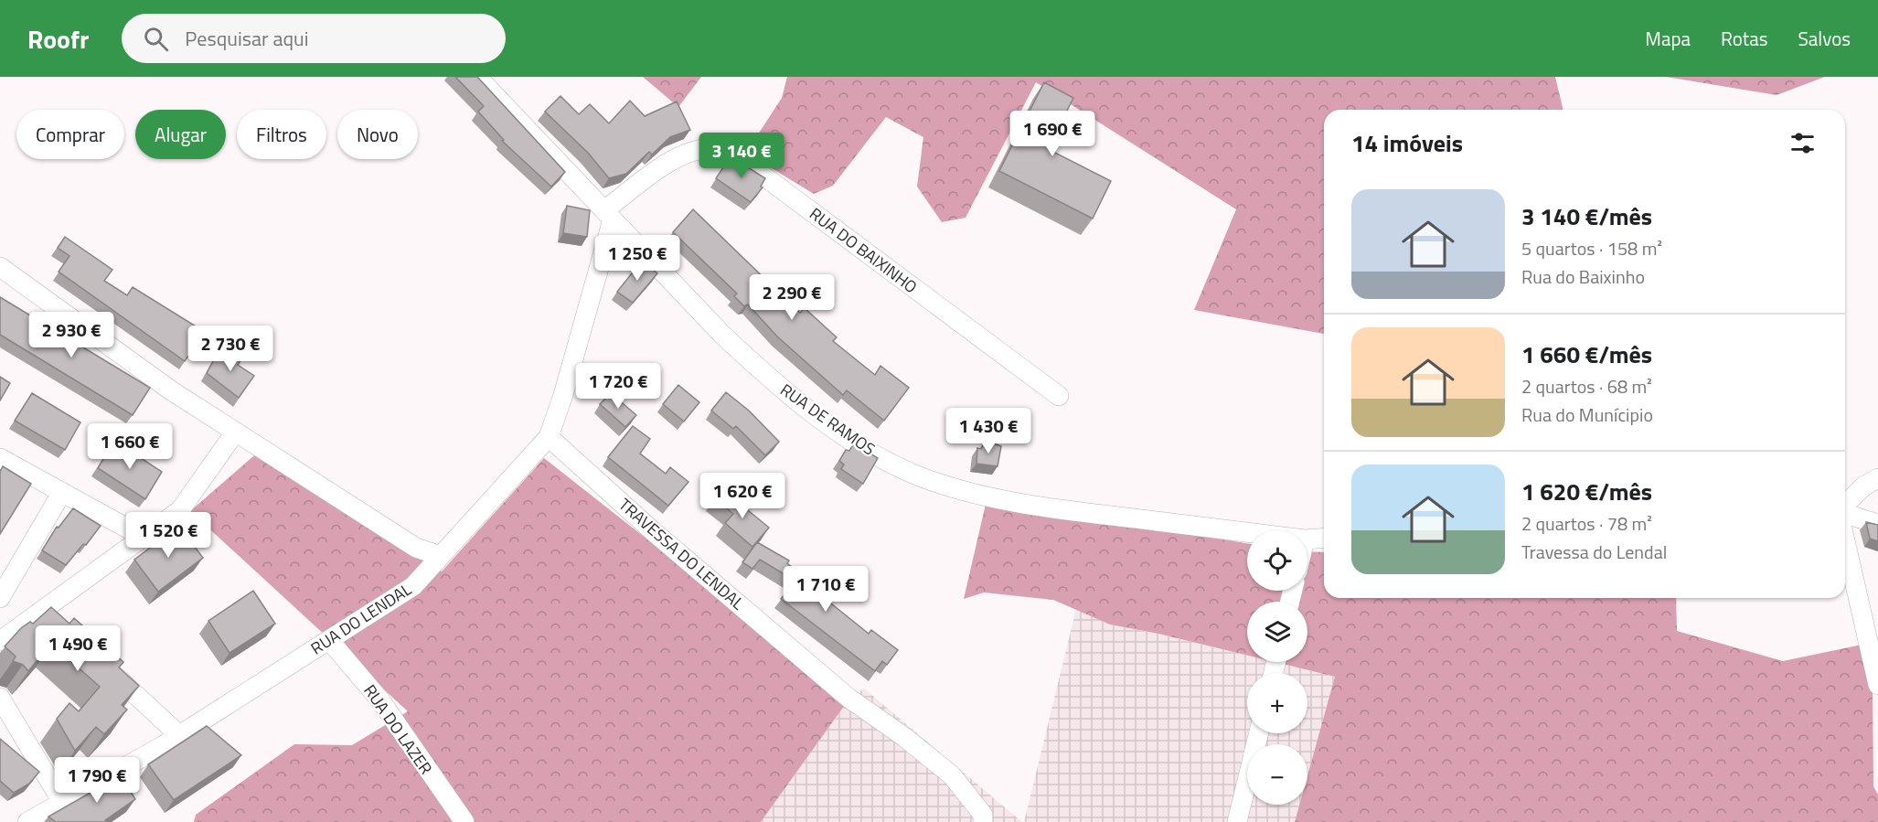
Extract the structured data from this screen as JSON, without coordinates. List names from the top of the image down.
{
  "streets": {
    "street": [
      "RUA DO BAIXINHO",
      "RUA DE RAMOS",
      "TRAVESSA DO LENDAL",
      "RUA DO LENDAL",
      "RUA DO LAZER"
    ]
  },
  "crossings": [
    ["RUA DO BAIXINHO", "RUA DE RAMOS"],
    ["RUA DO BAIXINHO", "RUA DO LENDAL"],
    ["RUA DE RAMOS", "RUA DO LENDAL"],
    ["TRAVESSA DO LENDAL", "RUA DO LENDAL"],
    ["RUA DO LENDAL", "RUA DO LAZER"]
  ],
  "page": {
    "header": "Roofr",
    "search": "Pesquisar aqui",
    "nav": ["Mapa", "Rotas", "Salvos"],
    "chip": [
      "Comprar",
      "Alugar",
      "Filtros",
      "Novo"
    ],
    "heading": "14 imóveis",
    "price": [
      "1 690 €",
      "3 140 €",
      "1 250 €",
      "2 290 €",
      "2 930 €",
      "2 730 €",
      "1 720 €",
      "1 430 €",
      "1 660 €",
      "1 620 €",
      "1 520 €",
      "1 710 €",
      "1 490 €",
      "1 790 €"
    ],
    "list": [
      {
        "name": "3 140 €/mês",
        "note": "5 quartos · 158 m² · Rua do Baixinho"
      },
      {
        "name": "1 660 €/mês",
        "note": "2 quartos · 68 m² · Rua do Munícipio"
      },
      {
        "name": "1 620 €/mês",
        "note": "2 quartos · 78 m² · Travessa do Lendal"
      }
    ],
    "map_buttons": ["+", "−"]
  }
}
